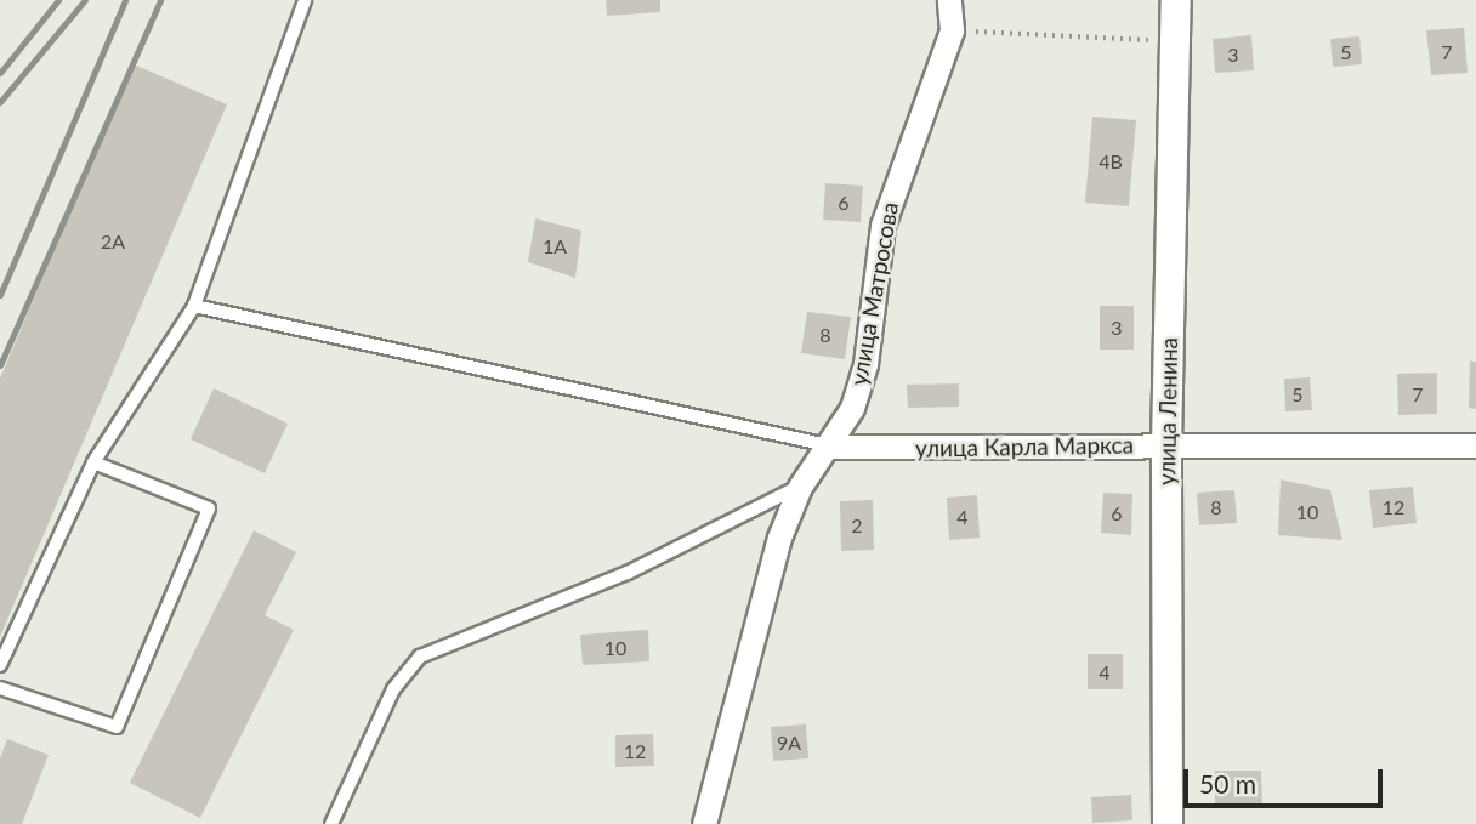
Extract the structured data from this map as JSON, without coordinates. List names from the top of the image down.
{
  "streets": {
    "street": ["улица Матросова", "улица Ленина", "улица Карла Маркса"]
  },
  "crossings": [
    ["улица Матросова", "улица Карла Маркса"],
    ["улица Ленина", "улица Карла Маркса"]
  ],
  "house_numbers": [
    "5",
    "7",
    "3",
    "4В",
    "6",
    "2А",
    "1А",
    "3",
    "8",
    "5",
    "7",
    "8",
    "12",
    "10",
    "6",
    "4",
    "2",
    "10",
    "4",
    "9А",
    "12"
  ],
  "scale_bar": "50 m"
}
